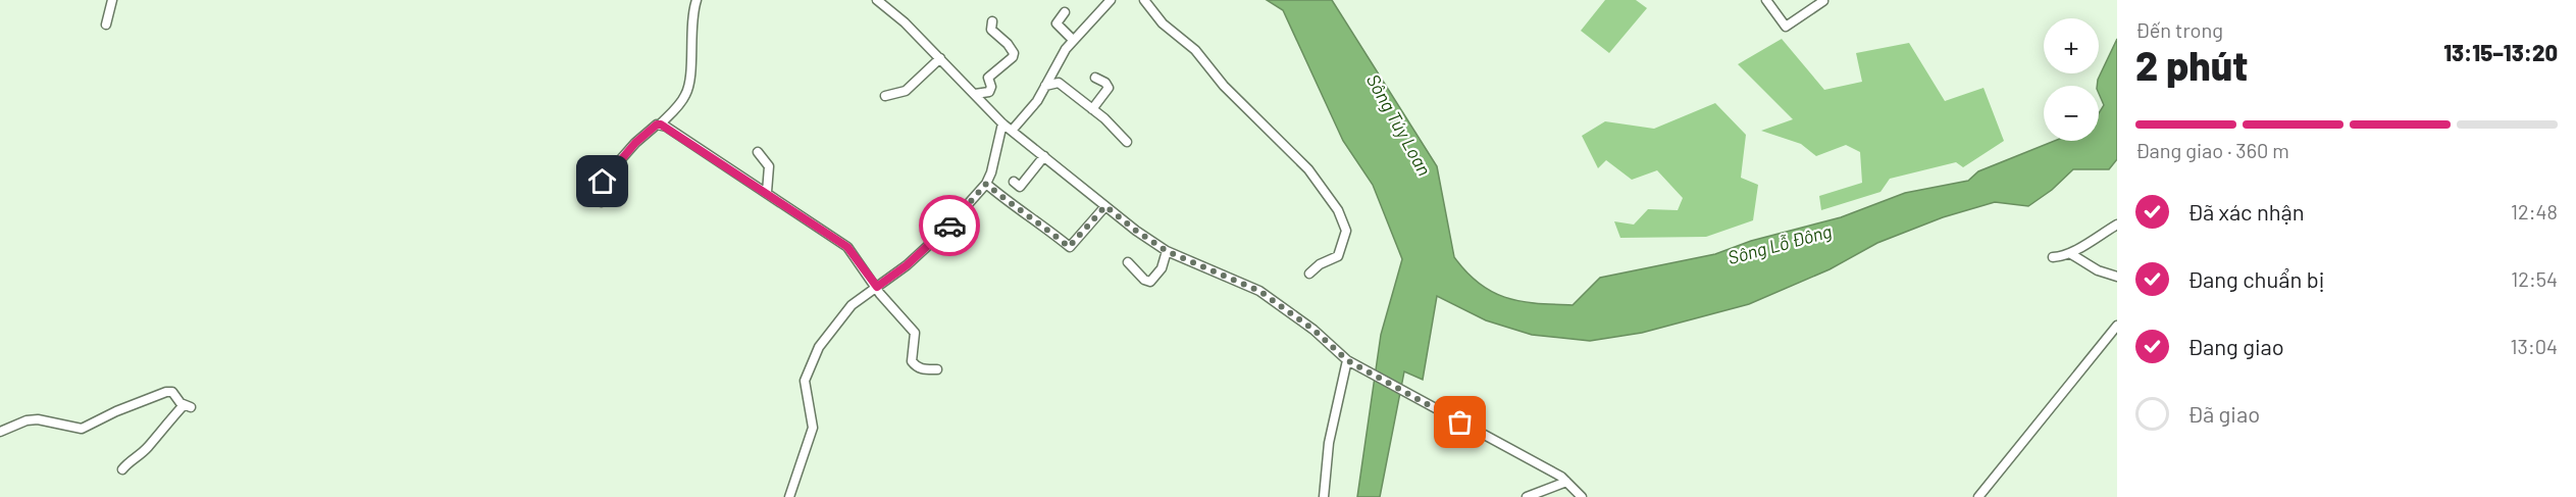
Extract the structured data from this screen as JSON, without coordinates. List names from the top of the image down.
{
  "water": ["Sông Túy Loan", "Sông Lỗ Đông"],
  "page": {
    "heading": ["2 phút", "Đến trong", "13:15–13:20"],
    "map_buttons": ["+", "−"],
    "bar": "Đang giao · 360 m",
    "list": [
      ["Đã xác nhận", "12:48"],
      ["Đang chuẩn bị", "12:54"],
      ["Đang giao", "13:04"],
      "Đã giao"
    ]
  }
}
